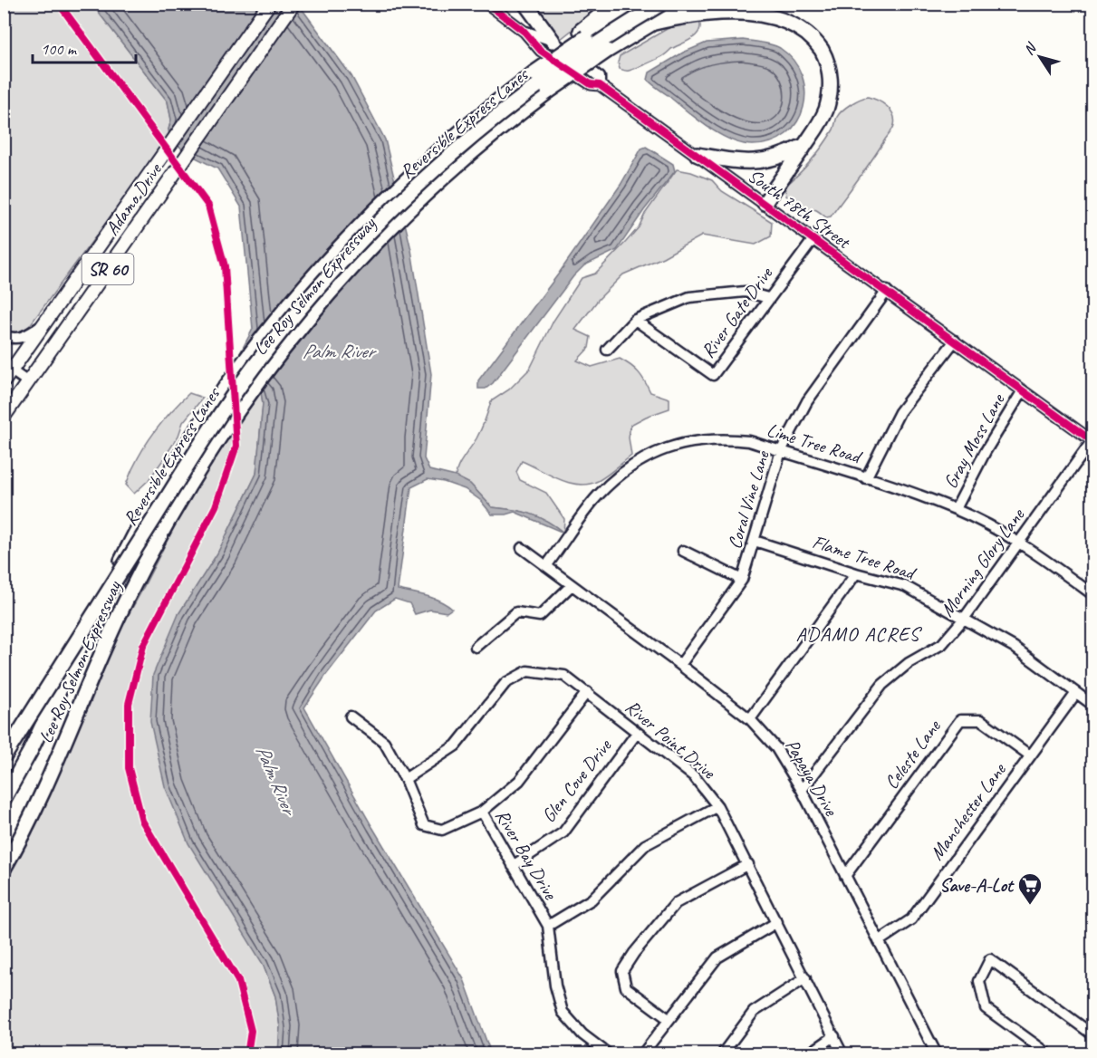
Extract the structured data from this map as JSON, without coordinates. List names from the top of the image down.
{
  "streets": {
    "highway": ["Reversible Express Lanes", "Lee Roy Selmon Expressway"],
    "main road": ["Adamo Drive", "SR 60"],
    "street": [
      "South 78th Street",
      "River Gate Drive",
      "Gray Moss Lane",
      "Lime Tree Road",
      "Coral Vine Lane",
      "Flame Tree Road",
      "Morning Glory Lane",
      "River Point Drive",
      "Celeste Lane",
      "Papaya Drive",
      "Glen Cove Drive",
      "Manchester Lane",
      "River Bay Drive"
    ]
  },
  "crossings": [
    ["South 78th Street", "River Gate Drive"],
    ["South 78th Street", "Gray Moss Lane"],
    ["South 78th Street", "Coral Vine Lane"],
    ["South 78th Street", "Morning Glory Lane"],
    ["Gray Moss Lane", "Lime Tree Road"],
    ["Lime Tree Road", "Coral Vine Lane"],
    ["Lime Tree Road", "Morning Glory Lane"],
    ["Lime Tree Road", "Papaya Drive"],
    ["Coral Vine Lane", "Flame Tree Road"],
    ["Coral Vine Lane", "Papaya Drive"],
    ["Flame Tree Road", "Morning Glory Lane"],
    ["Flame Tree Road", "Manchester Lane"],
    ["Morning Glory Lane", "Papaya Drive"],
    ["River Point Drive", "Glen Cove Drive"],
    ["River Point Drive", "River Bay Drive"],
    ["Celeste Lane", "Papaya Drive"],
    ["Celeste Lane", "Manchester Lane"],
    ["Papaya Drive", "Manchester Lane"],
    ["Glen Cove Drive", "River Bay Drive"]
  ],
  "districts": ["ADAMO ACRES"],
  "water": ["Palm River"],
  "places": {
    "supermarket": ["Save-A-Lot"]
  },
  "scale_bar": "100 m",
  "north": "top left"
}
